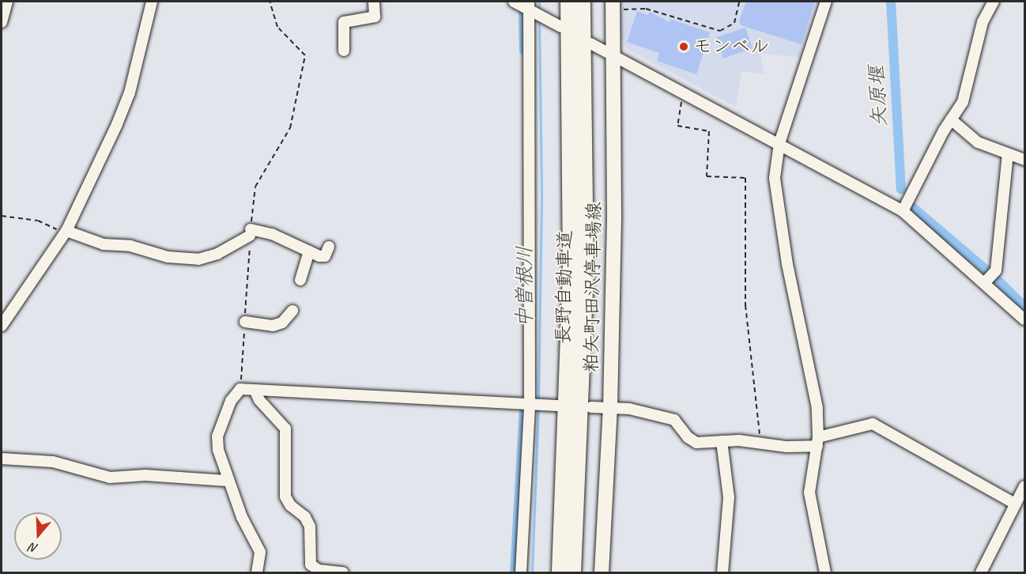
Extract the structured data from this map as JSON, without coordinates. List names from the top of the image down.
{
  "streets": {
    "highway": ["長野自動車道"],
    "main road": ["粕矢町田沢停車場線"]
  },
  "water": ["矢原堰", "中曽根川"],
  "places": ["モンベル"],
  "north": "bottom"
}
